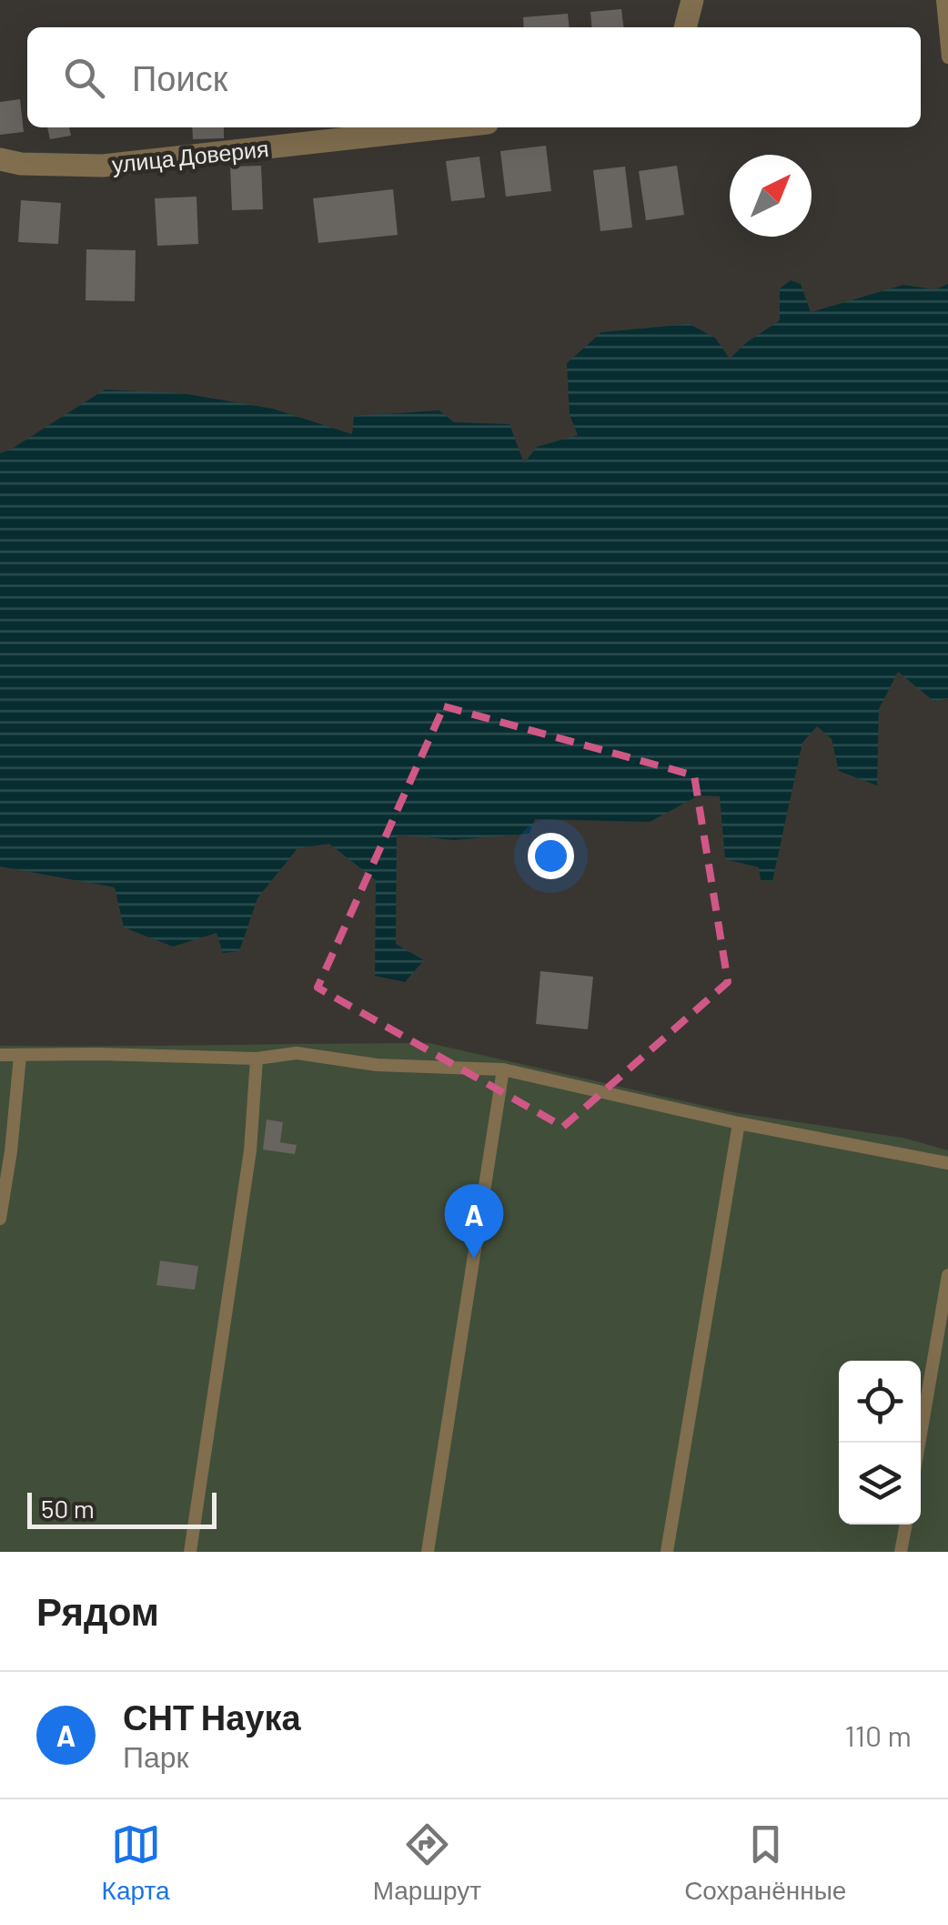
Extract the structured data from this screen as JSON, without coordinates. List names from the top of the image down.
{
  "streets": {
    "street": ["улица Доверия"]
  },
  "scale_bar": "50 m",
  "north": "top right",
  "page": {
    "search": "Поиск",
    "pins": "A",
    "scale": "50 m",
    "heading": "Рядом",
    "list": [
      {
        "mark": "A",
        "name": "СНТ Наука",
        "note": "Парк",
        "value": "110 m"
      }
    ],
    "nav": ["Карта", "Маршрут", "Сохранённые"]
  }
}
